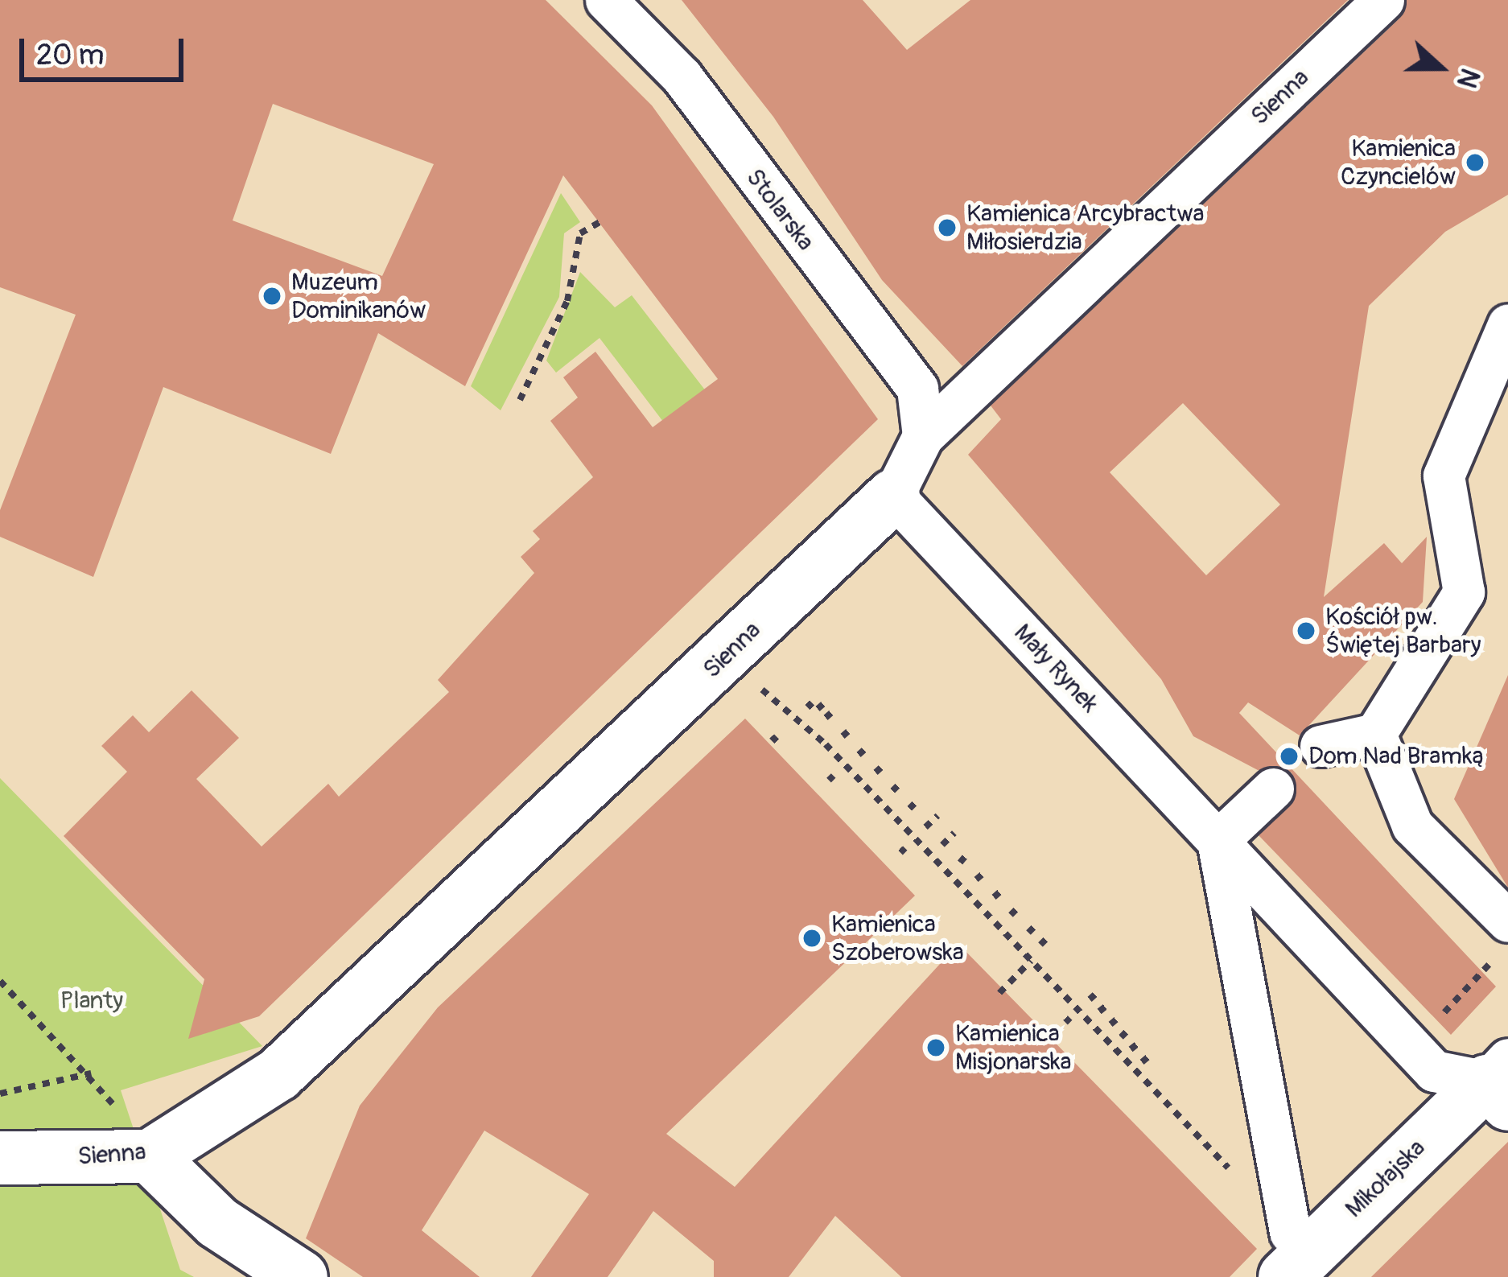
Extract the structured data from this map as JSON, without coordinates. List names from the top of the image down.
{
  "streets": {
    "street": [
      "Sienna",
      "Stolarska",
      "Mały Rynek",
      "Mikołajska"
    ]
  },
  "crossings": [
    ["Sienna", "Stolarska"],
    ["Sienna", "Mały Rynek"],
    ["Mały Rynek", "Mikołajska"]
  ],
  "parks": ["Planty"],
  "places": [
    "Kamienica Czyncielów",
    "Kamienica Arcybractwa Miłosierdzia",
    "Muzeum Dominikanów",
    "Kościół pw. Świętej Barbary",
    "Dom Nad Bramką",
    "Kamienica Szoberowska",
    "Kamienica Misjonarska"
  ],
  "scale_bar": "20 m",
  "north": "right"
}
